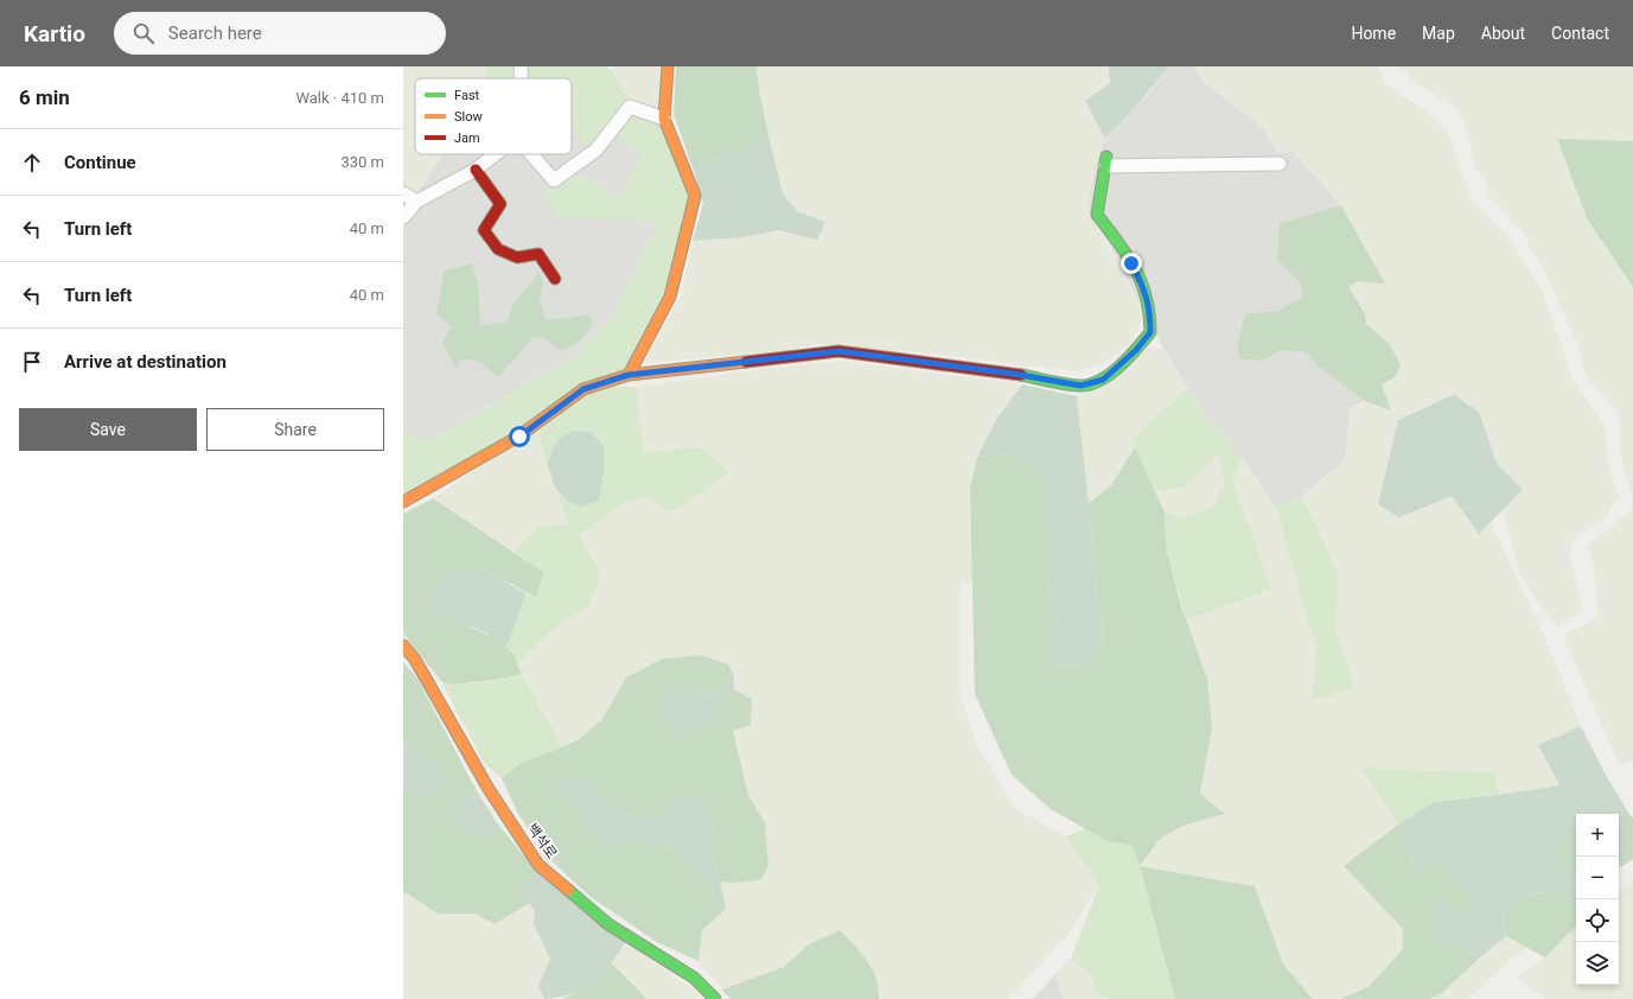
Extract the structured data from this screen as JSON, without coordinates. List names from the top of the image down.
{
  "streets": {
    "street": ["백석로"]
  },
  "legend": ["Fast", "Slow", "Jam"],
  "page": {
    "header": "Kartio",
    "search": "Search here",
    "nav": [
      "Home",
      "Map",
      "About",
      "Contact"
    ],
    "heading": ["6 min", "Walk · 410 m"],
    "list": [
      ["Continue", "330 m"],
      ["Turn left", "40 m"],
      ["Turn left", "40 m"],
      "Arrive at destination"
    ],
    "buttons": ["Save", "Share"],
    "map_buttons": ["+", "−"]
  }
}
